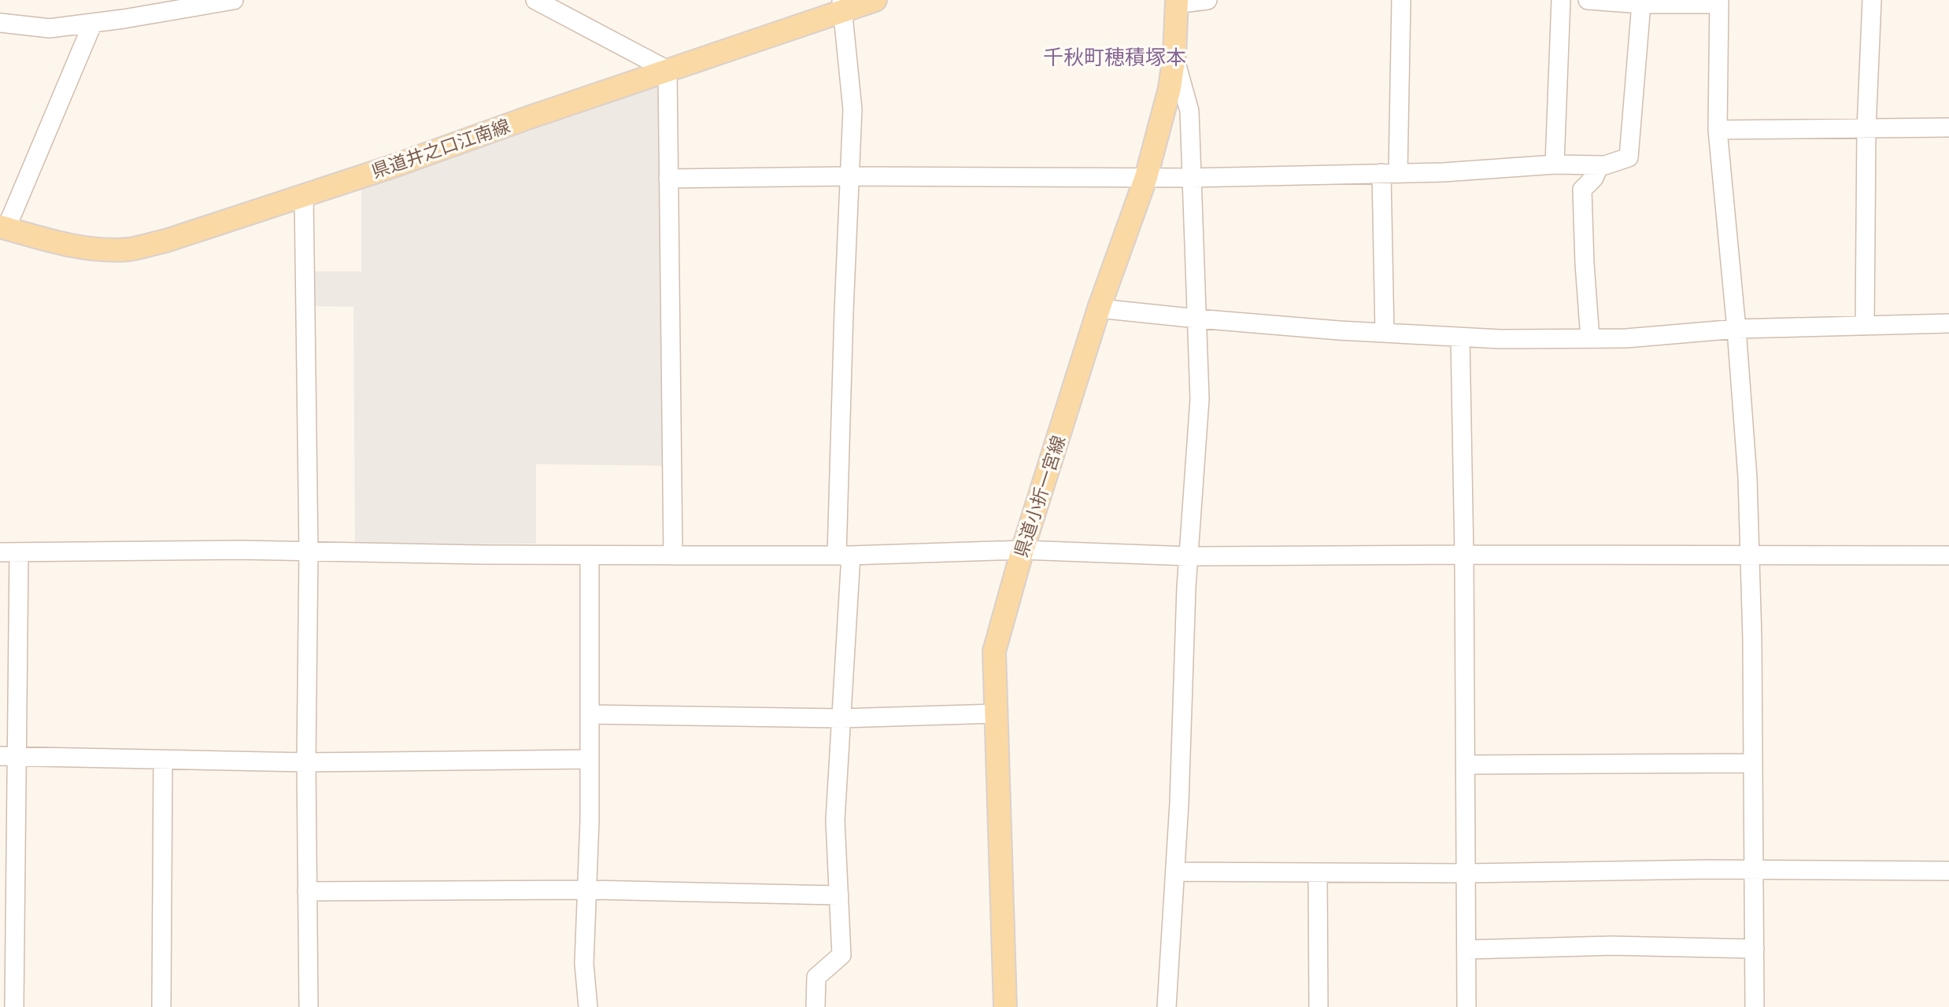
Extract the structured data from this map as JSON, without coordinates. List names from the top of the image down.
{
  "streets": {
    "main road": ["県道井之口江南線", "県道小折一宮線"]
  },
  "districts": ["千秋町穂積塚本"]
}
